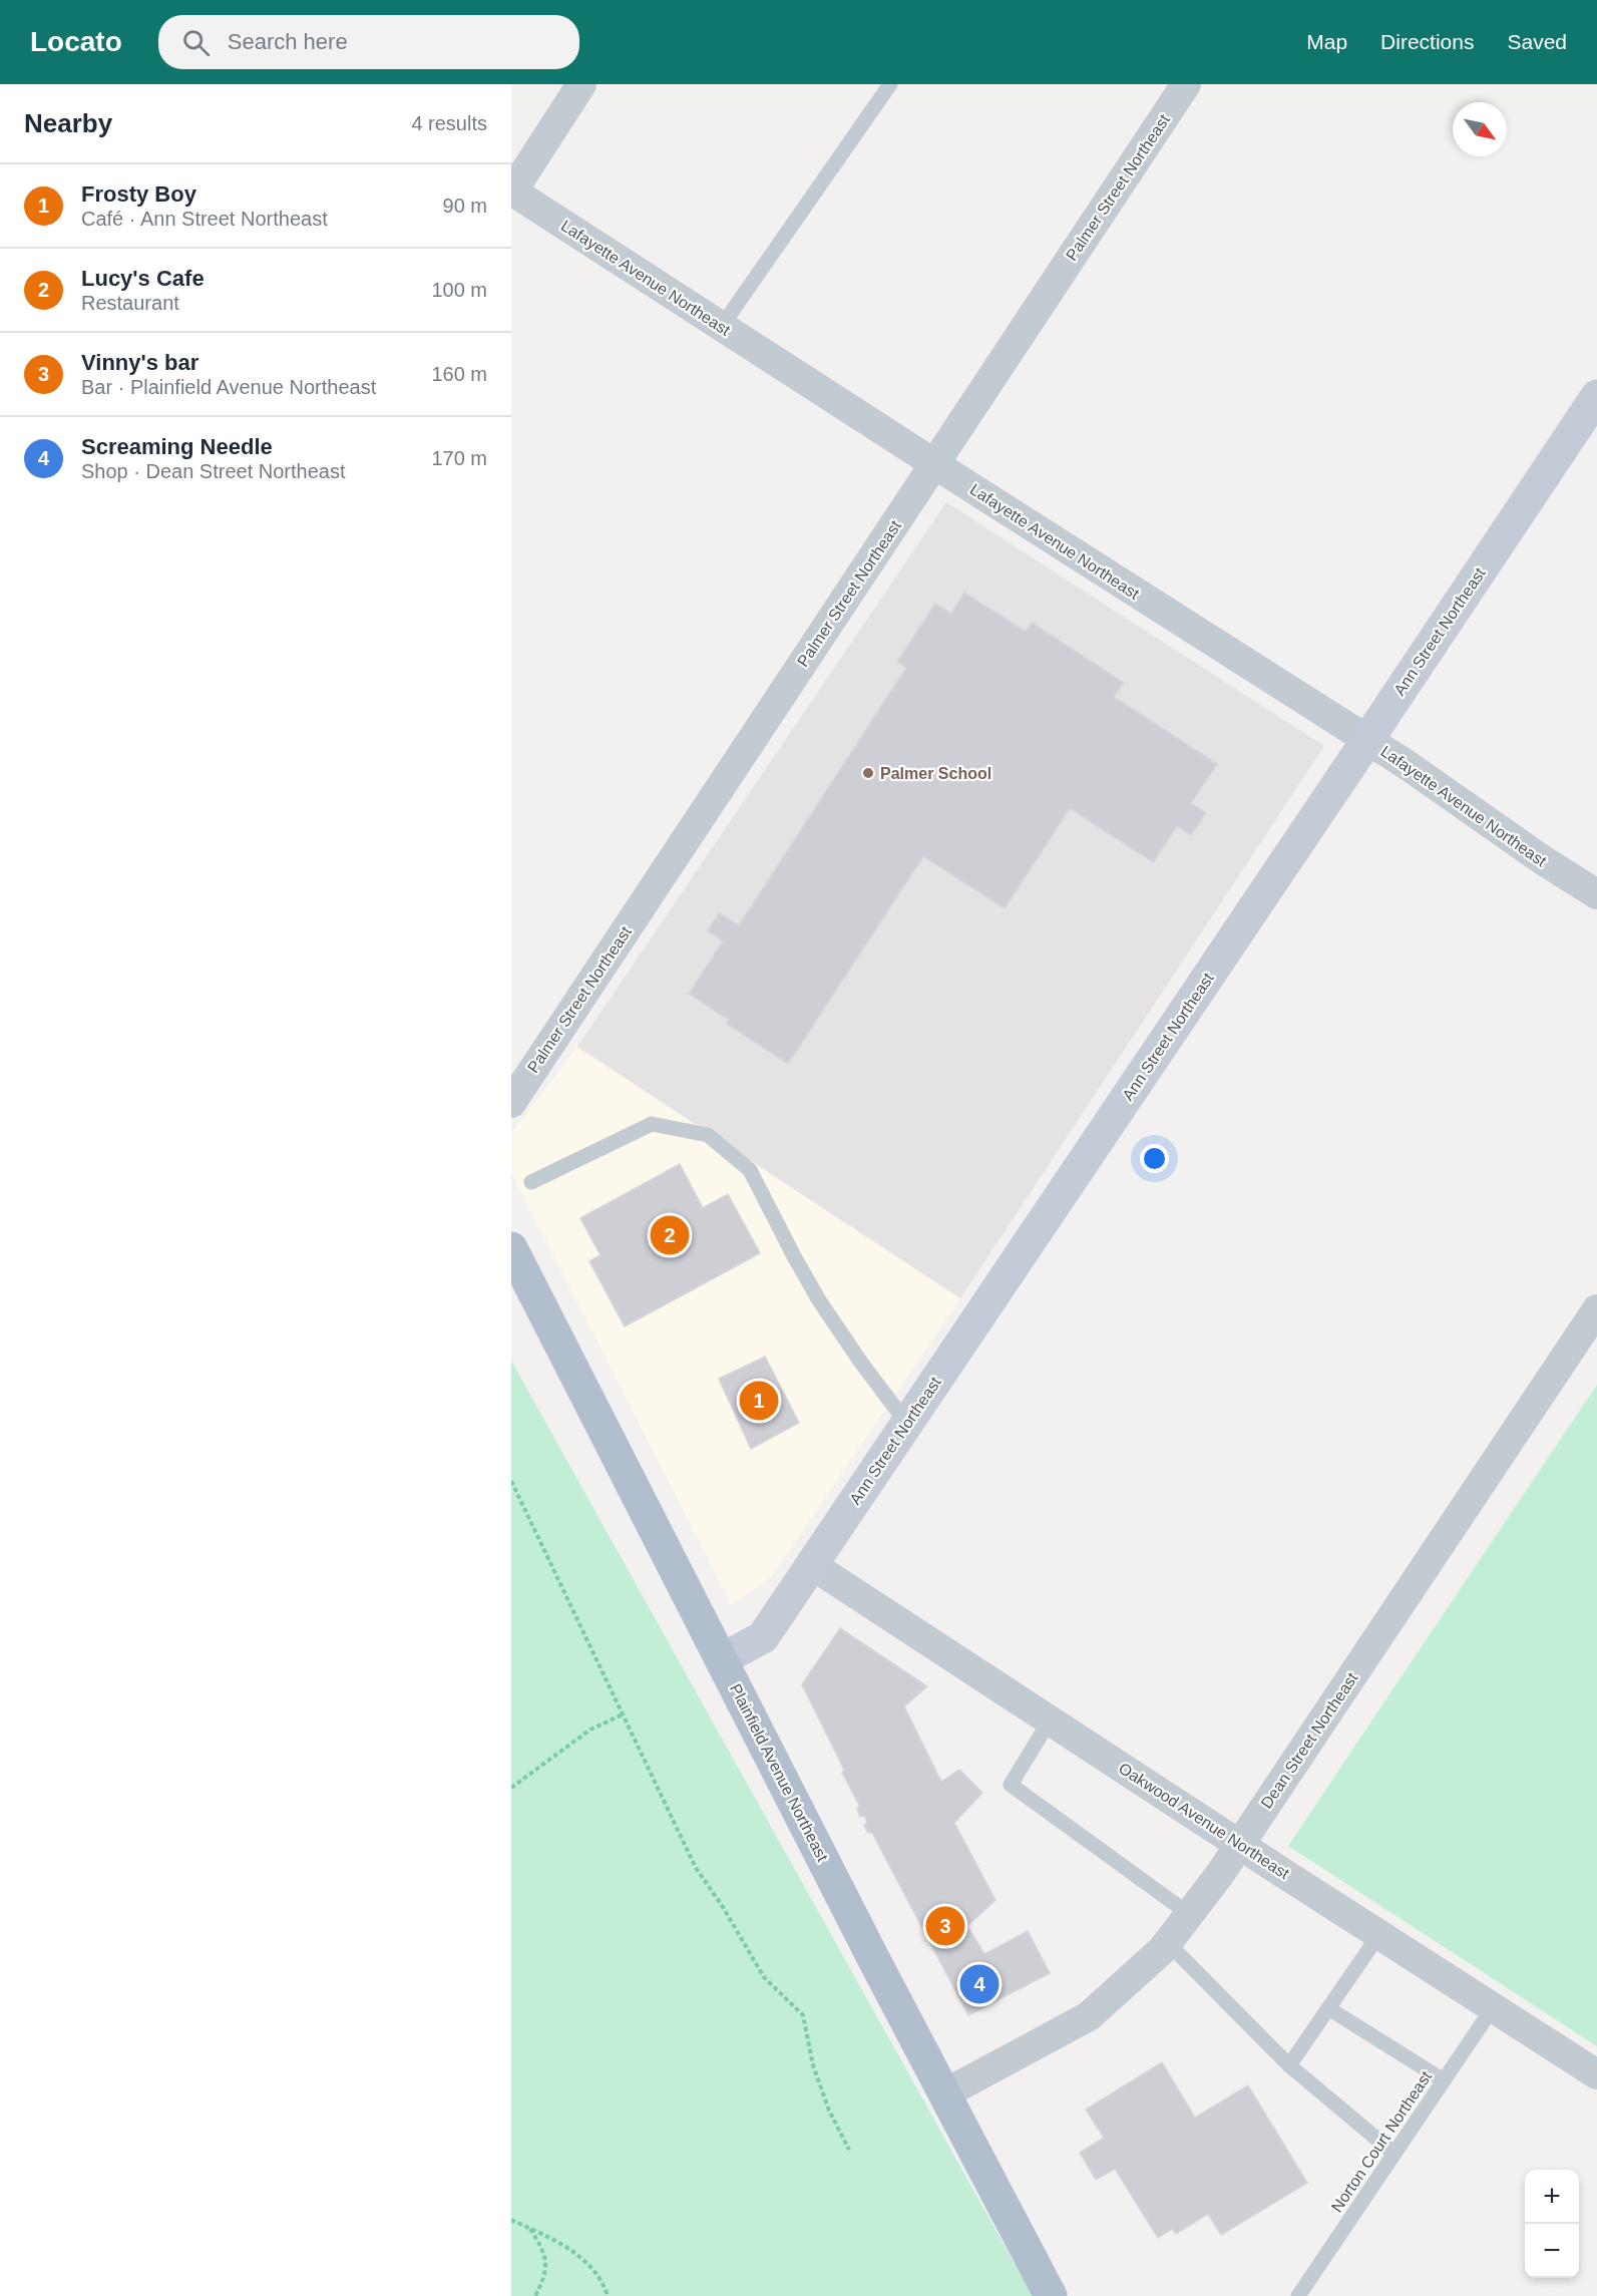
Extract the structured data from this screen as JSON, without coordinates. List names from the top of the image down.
{
  "streets": {
    "main road": ["Ann Street Northeast", "Plainfield Avenue Northeast"],
    "street": [
      "Palmer Street Northeast",
      "Lafayette Avenue Northeast",
      "Dean Street Northeast",
      "Oakwood Avenue Northeast"
    ],
    "lane": ["Norton Court Northeast"]
  },
  "crossings": [
    ["Palmer Street Northeast", "Lafayette Avenue Northeast"],
    ["Lafayette Avenue Northeast", "Ann Street Northeast"],
    ["Ann Street Northeast", "Plainfield Avenue Northeast"],
    ["Ann Street Northeast", "Oakwood Avenue Northeast"],
    ["Dean Street Northeast", "Plainfield Avenue Northeast"],
    ["Dean Street Northeast", "Oakwood Avenue Northeast"],
    ["Oakwood Avenue Northeast", "Norton Court Northeast"]
  ],
  "places": ["Palmer School"],
  "north": "bottom right",
  "page": {
    "header": "Locato",
    "search": "Search here",
    "nav": ["Map", "Directions", "Saved"],
    "heading": ["Nearby", "4 results"],
    "list": [
      {
        "mark": "1",
        "name": "Frosty Boy",
        "note": "Café · Ann Street Northeast",
        "value": "90 m"
      },
      {
        "mark": "2",
        "name": "Lucy's Cafe",
        "note": "Restaurant",
        "value": "100 m"
      },
      {
        "mark": "3",
        "name": "Vinny's bar",
        "note": "Bar · Plainfield Avenue Northeast",
        "value": "160 m"
      },
      {
        "mark": "4",
        "name": "Screaming Needle",
        "note": "Shop · Dean Street Northeast",
        "value": "170 m"
      }
    ],
    "pins": [
      "2",
      "1",
      "3",
      "4"
    ],
    "map_buttons": ["+", "−"]
  }
}
